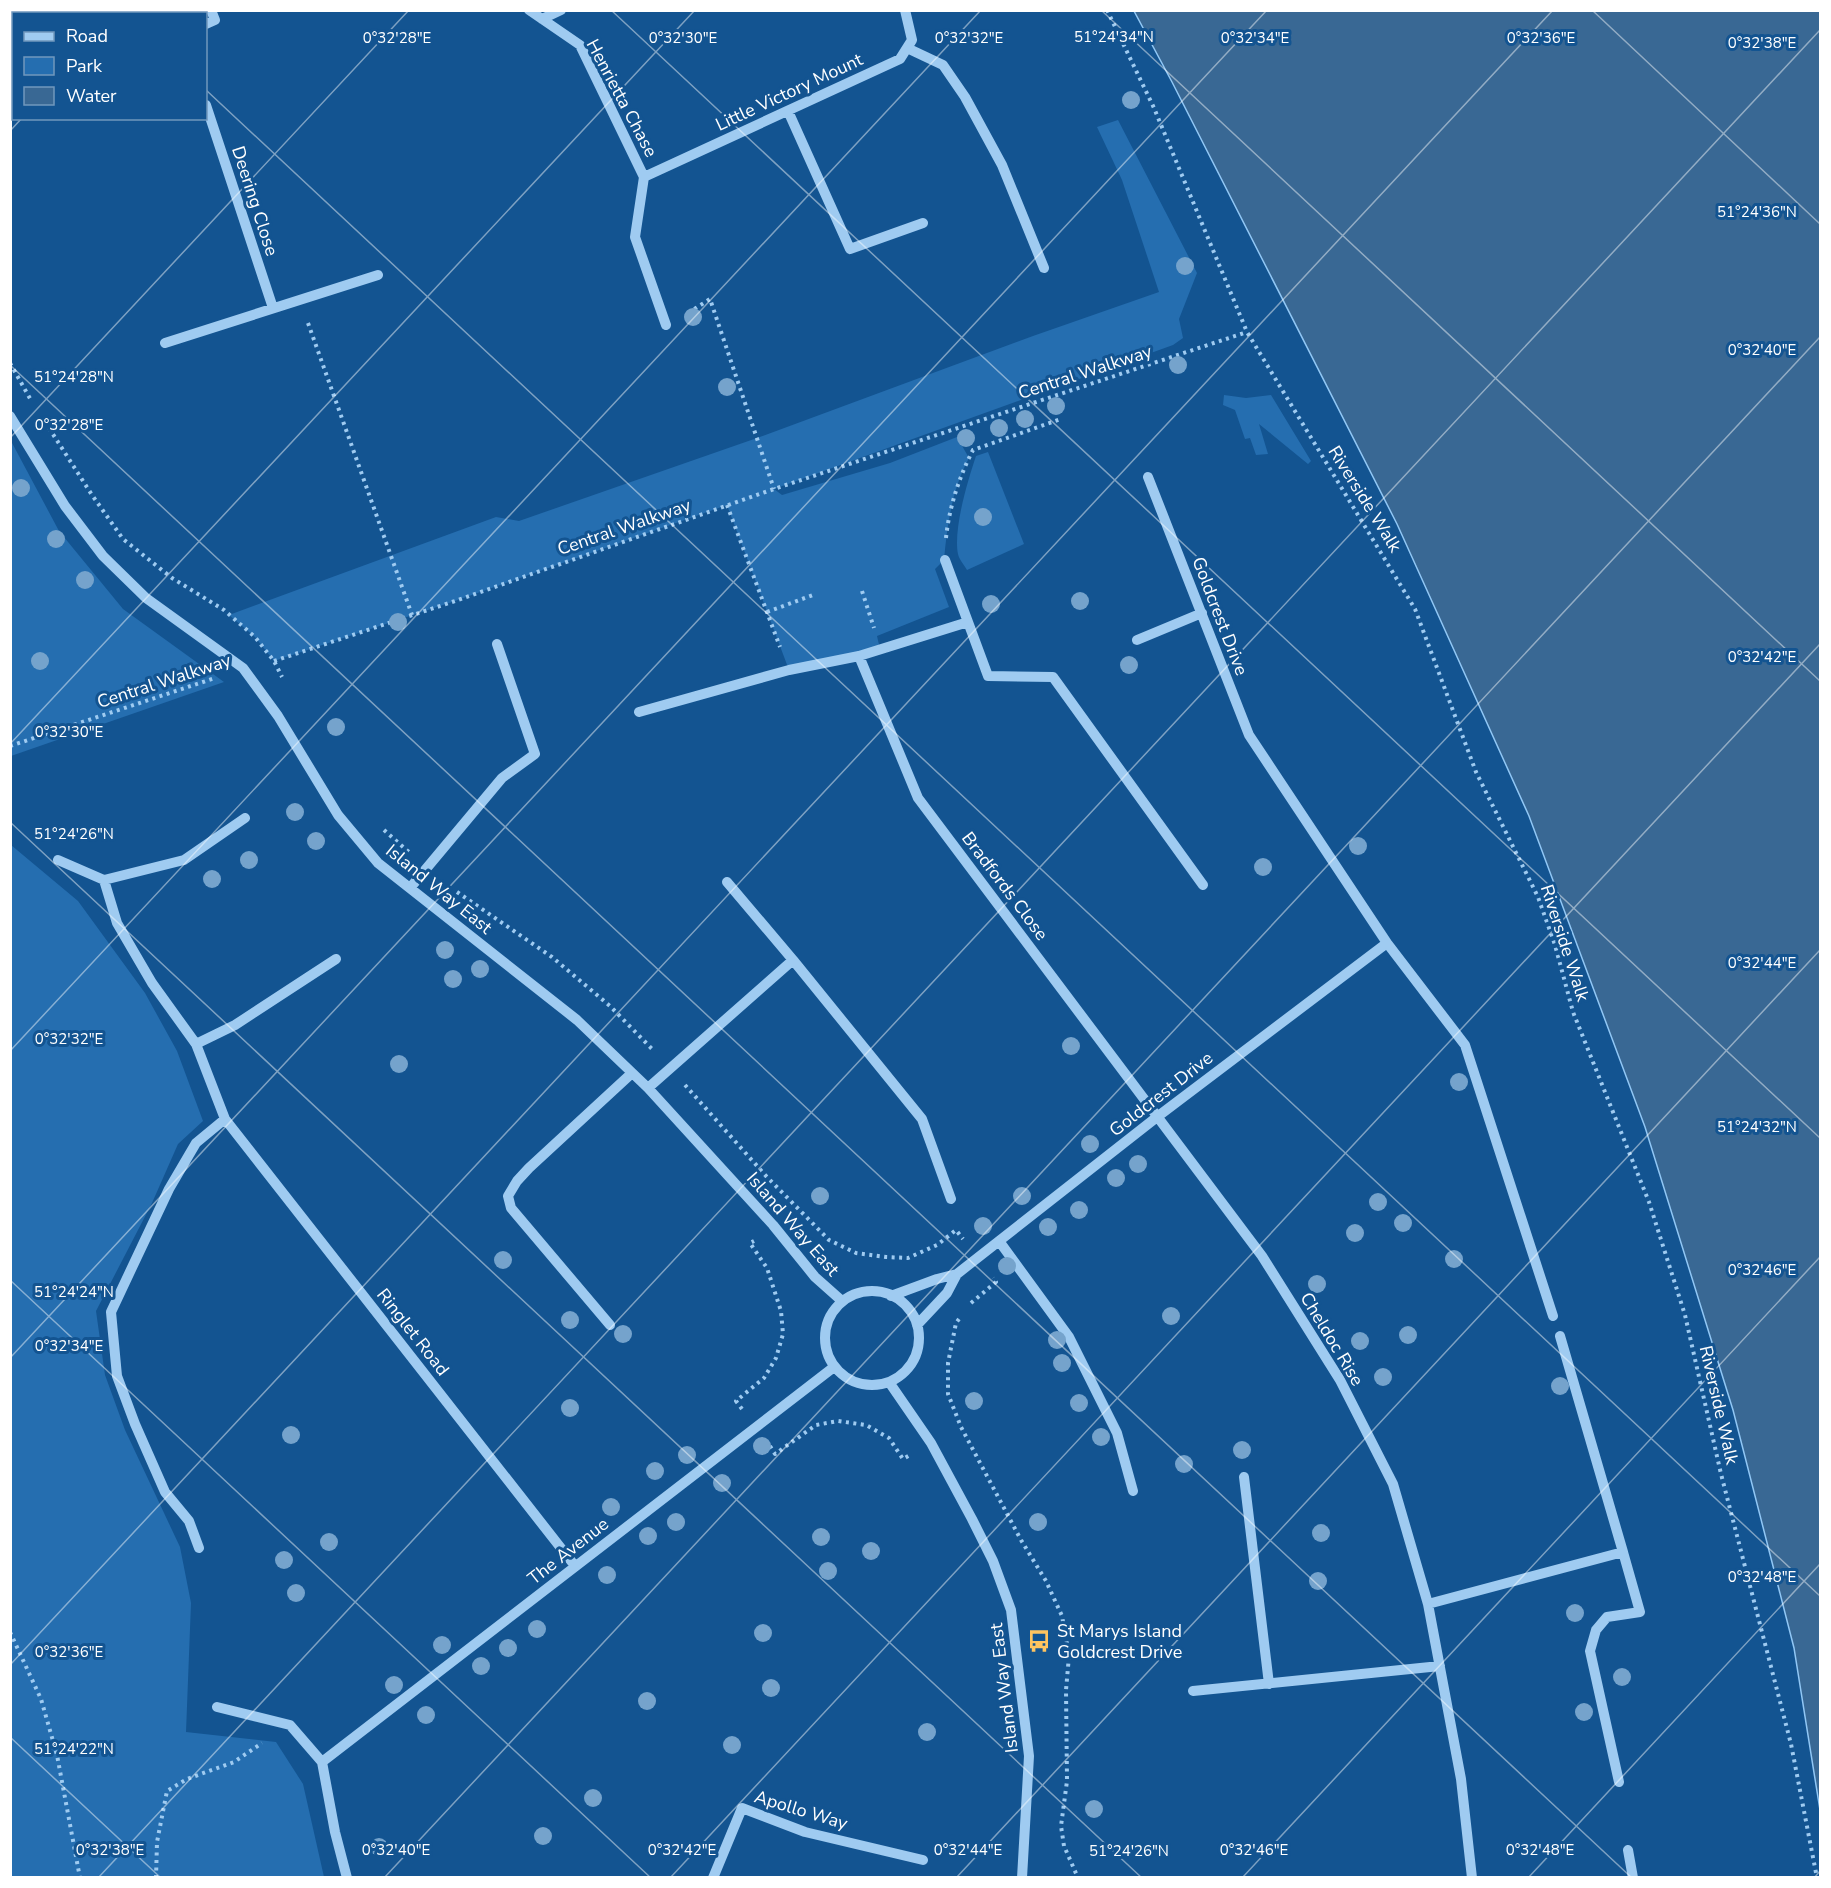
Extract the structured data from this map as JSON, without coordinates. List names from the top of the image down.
{
  "streets": {
    "street": [
      "Little Victory Mount",
      "Henrietta Chase",
      "Deering Close",
      "Goldcrest Drive",
      "Bradfords Close",
      "Island Way East",
      "Ringlet Road",
      "Cheldoc Rise",
      "The Avenue",
      "Apollo Way"
    ],
    "path": ["Central Walkway", "Riverside Walk"]
  },
  "crossings": [
    ["Little Victory Mount", "Henrietta Chase"],
    ["Central Walkway", "Riverside Walk"],
    ["Central Walkway", "Island Way East"],
    ["Goldcrest Drive", "Bradfords Close"],
    ["Goldcrest Drive", "Island Way East"],
    ["Goldcrest Drive", "Cheldoc Rise"],
    ["Goldcrest Drive", "The Avenue"],
    ["Bradfords Close", "Cheldoc Rise"],
    ["Island Way East", "The Avenue"],
    ["Ringlet Road", "The Avenue"]
  ],
  "places": {
    "bus stop": ["St Marys Island Goldcrest Drive"]
  },
  "legend": ["Road", "Park", "Water"],
  "coordinates": [
    "51°24'34\"N",
    "0°32'28\"E",
    "0°32'30\"E",
    "0°32'34\"E",
    "0°32'36\"E",
    "0°32'32\"E",
    "0°32'38\"E",
    "51°24'36\"N",
    "0°32'40\"E",
    "51°24'28\"N",
    "0°32'42\"E",
    "51°24'26\"N",
    "0°32'44\"E",
    "51°24'32\"N",
    "0°32'46\"E",
    "51°24'24\"N",
    "0°32'48\"E",
    "51°24'22\"N"
  ]
}
